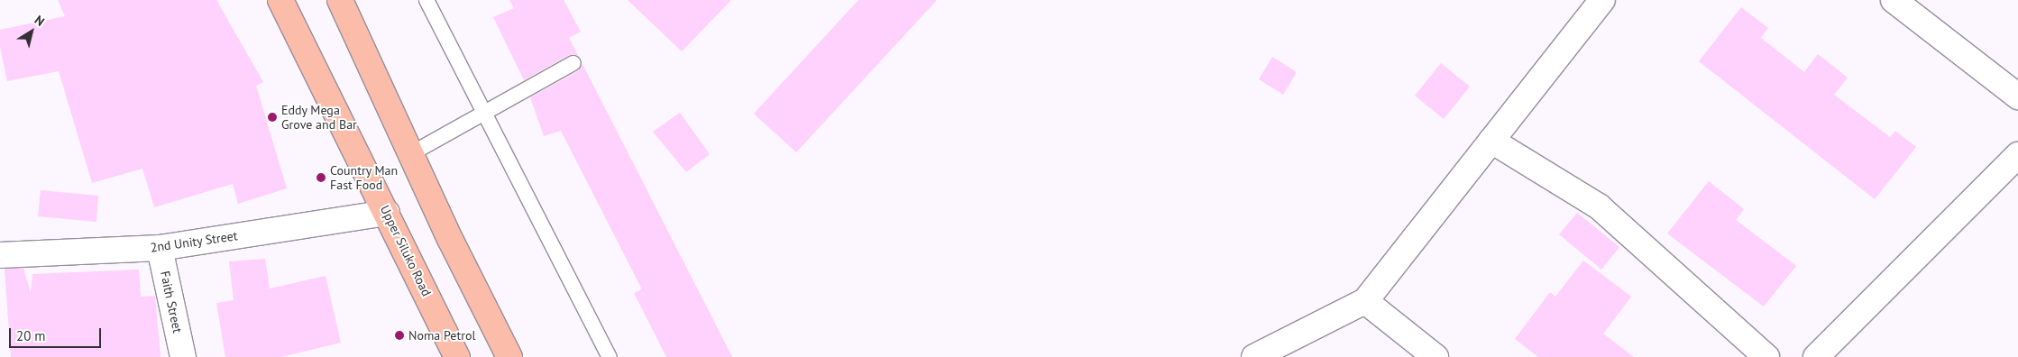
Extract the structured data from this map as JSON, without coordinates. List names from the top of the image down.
{
  "streets": {
    "main road": ["Upper Siluko Road"],
    "street": ["2nd Unity Street", "Faith Street"]
  },
  "crossings": [
    ["2nd Unity Street", "Upper Siluko Road"],
    ["2nd Unity Street", "Faith Street"]
  ],
  "places": ["Eddy Mega Grove and Bar", "Country Man Fast Food", "Noma Petrol"],
  "scale_bar": "20 m",
  "north": "top right"
}
